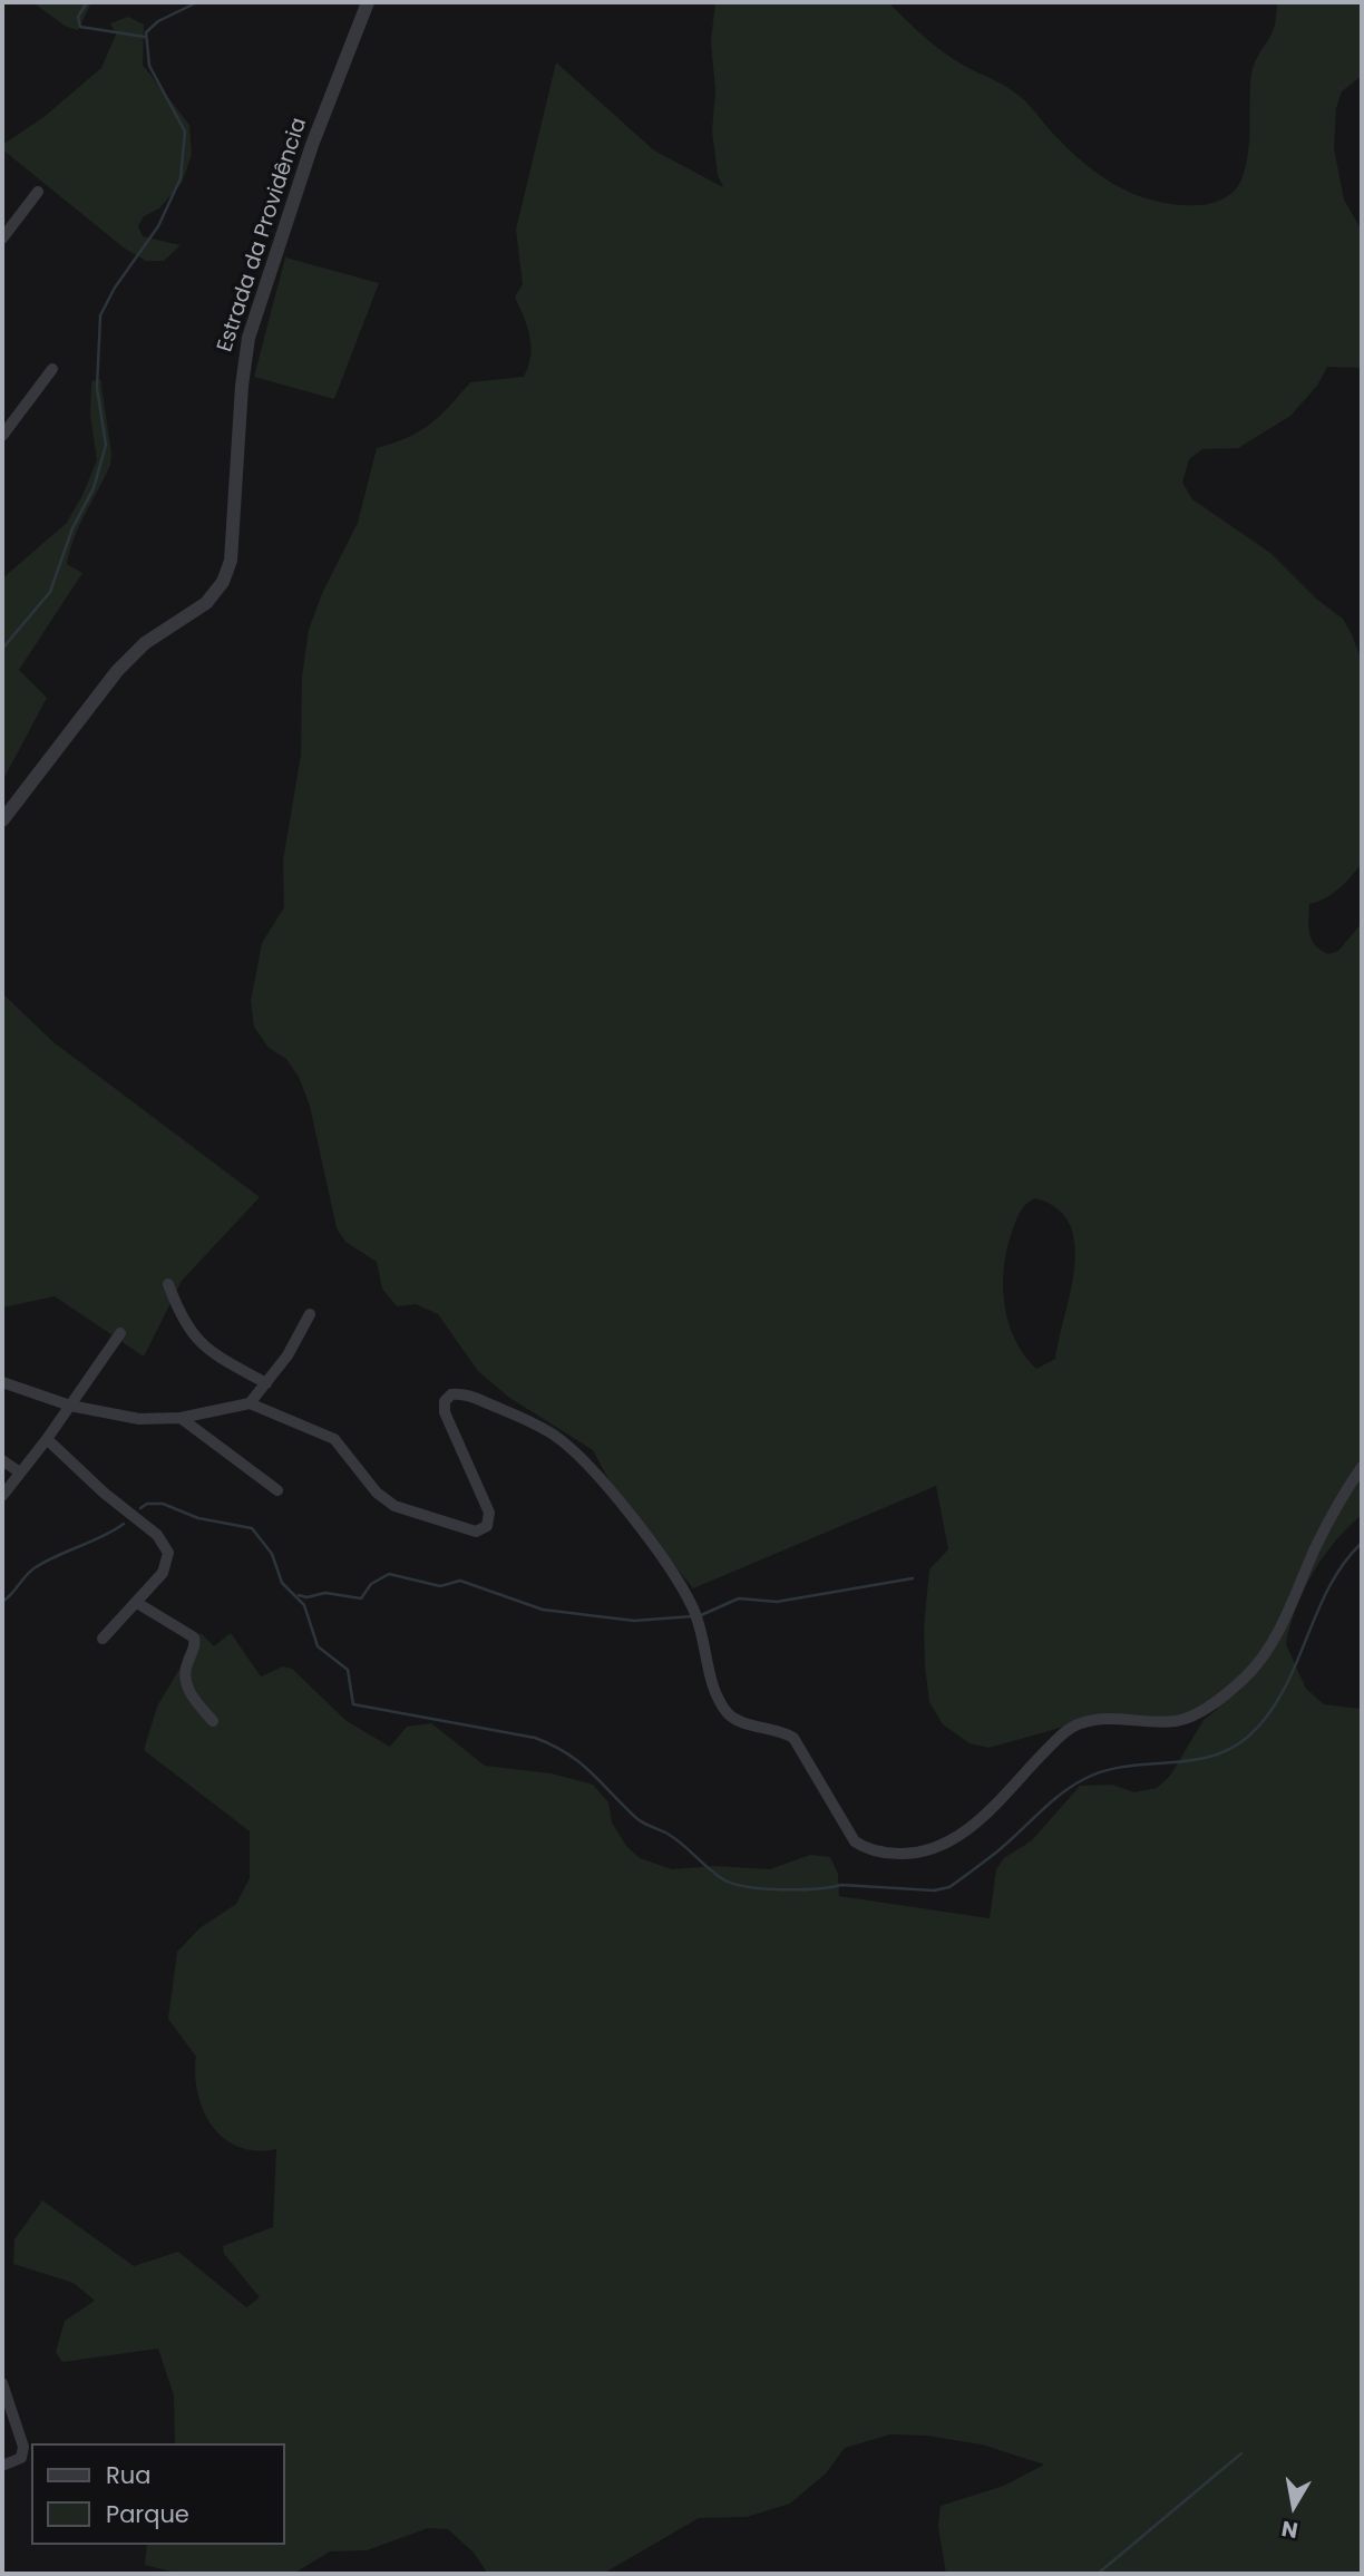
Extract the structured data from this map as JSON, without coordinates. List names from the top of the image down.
{
  "streets": {
    "street": ["Estrada da Providência"]
  },
  "legend": ["Rua", "Parque"],
  "north": "bottom"
}
